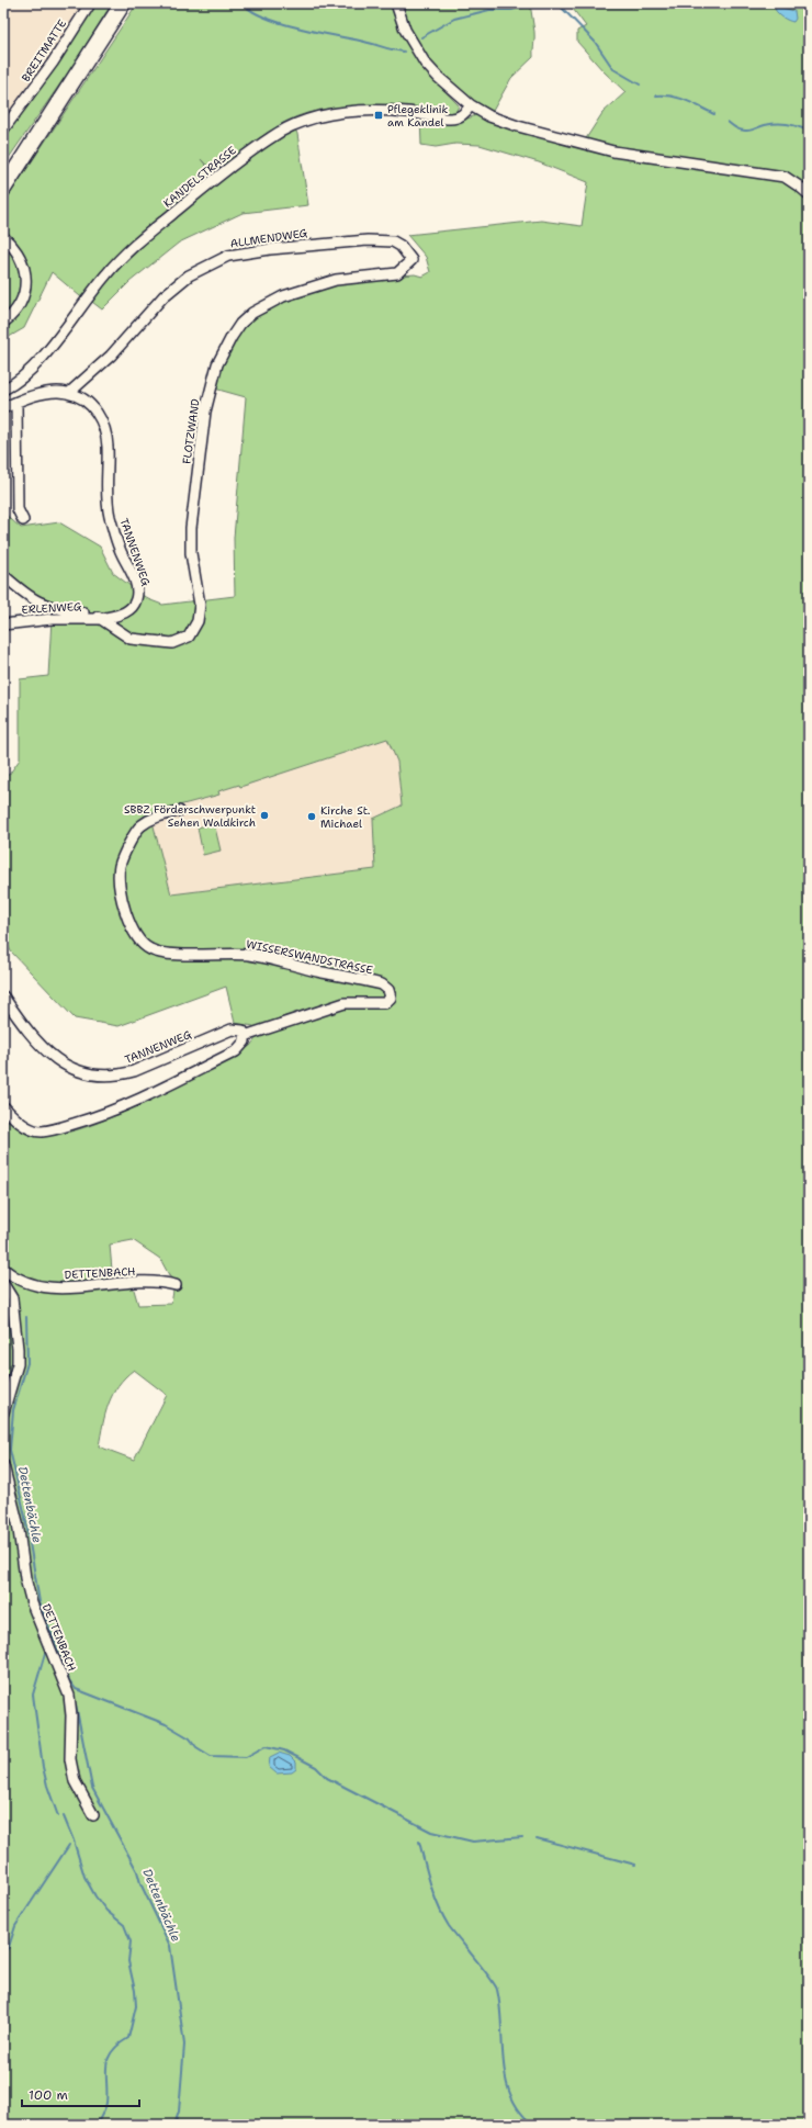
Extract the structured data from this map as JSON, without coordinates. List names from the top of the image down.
{
  "streets": {
    "street": [
      "BREITMATTE",
      "KANDELSTRASSE",
      "ALLMENDWEG",
      "FLOTZWAND",
      "TANNENWEG",
      "ERLENWEG",
      "WISSERSWANDSTRASSE",
      "DETTENBACH"
    ]
  },
  "crossings": [
    ["ALLMENDWEG", "FLOTZWAND"],
    ["ALLMENDWEG", "TANNENWEG"],
    ["FLOTZWAND", "TANNENWEG"],
    ["FLOTZWAND", "ERLENWEG"],
    ["TANNENWEG", "ERLENWEG"],
    ["TANNENWEG", "WISSERSWANDSTRASSE"]
  ],
  "water": ["Dettenbächle"],
  "places": {
    "transit": ["Pflegeklinik am Kandel"],
    "other": ["SBBZ Förderschwerpunkt Sehen Waldkirch", "Kirche St. Michael"]
  },
  "scale_bar": "100 m"
}
